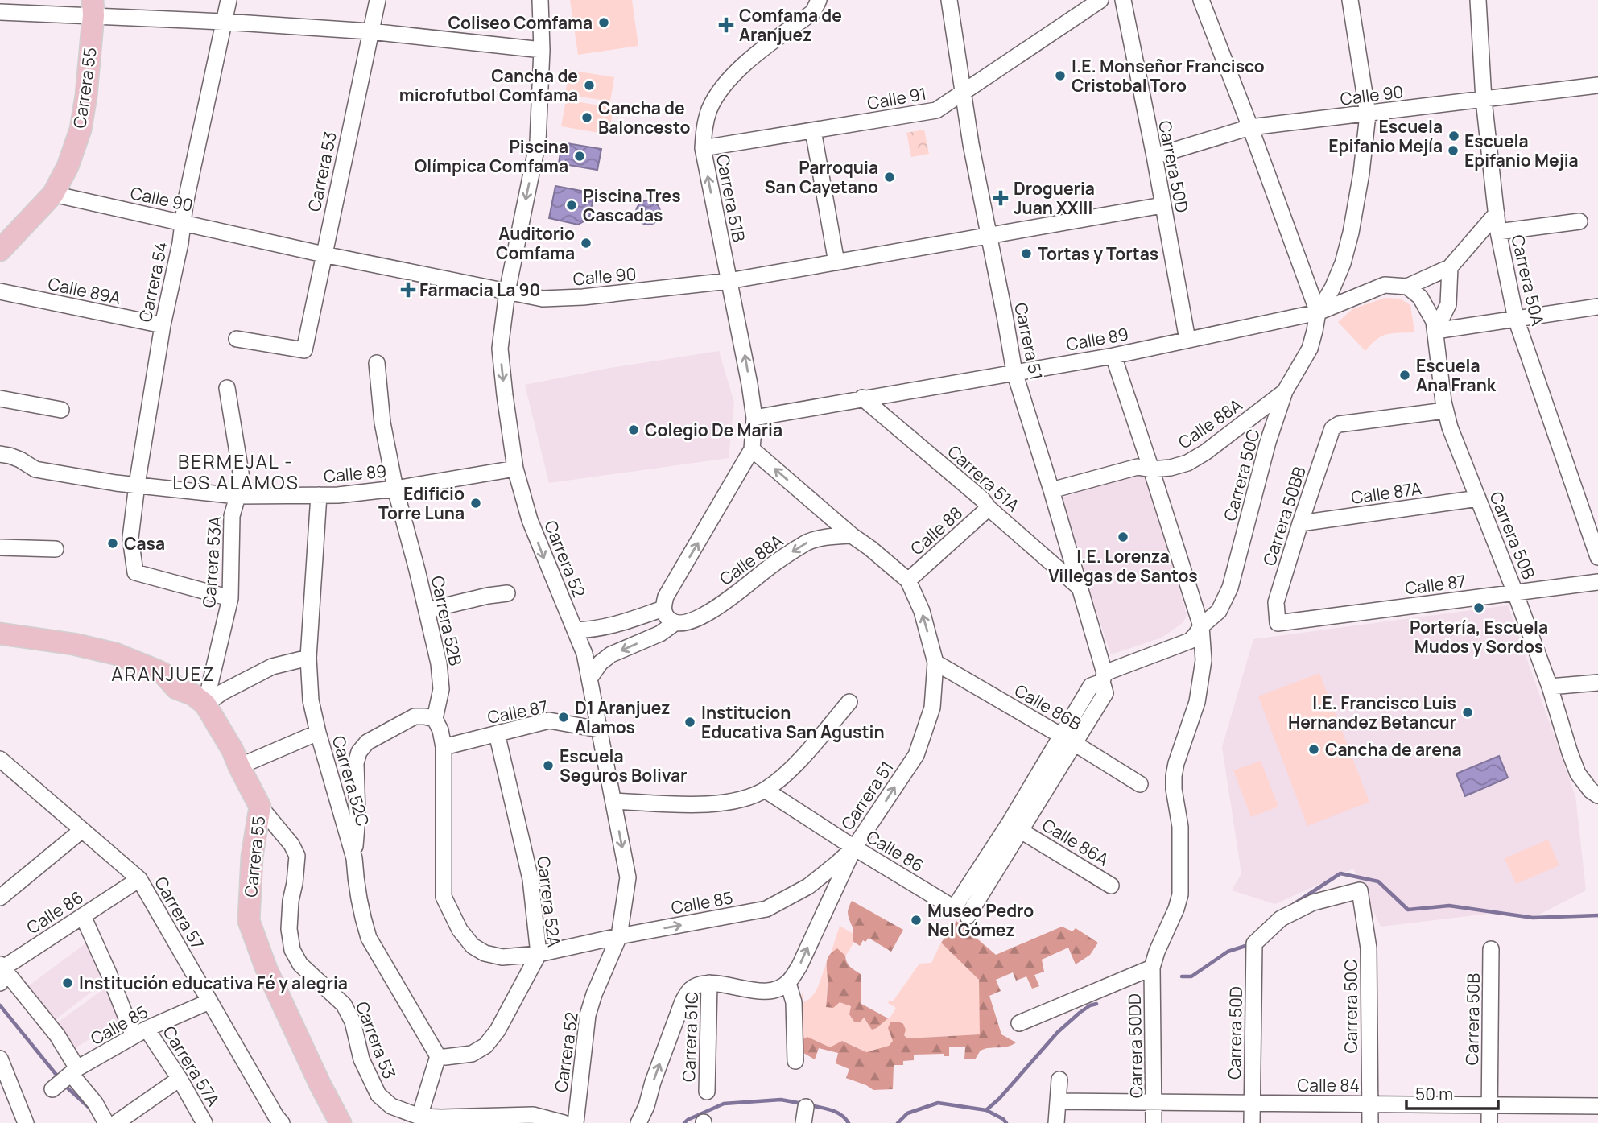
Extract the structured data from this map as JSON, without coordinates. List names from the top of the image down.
{
  "streets": {
    "main road": ["Carrera 55"],
    "street": [
      "Calle 90",
      "Calle 91",
      "Carrera 50D",
      "Carrera 53",
      "Carrera 51B",
      "Carrera 50A",
      "Carrera 54",
      "Calle 89A",
      "Calle 89",
      "Carrera 51",
      "Calle 88A",
      "Carrera 50C",
      "Carrera 51A",
      "Calle 87A",
      "Carrera 50BB",
      "Calle 88",
      "Carrera 50B",
      "Carrera 52",
      "Carrera 53A",
      "Calle 87",
      "Carrera 52B",
      "Calle 86B",
      "Carrera 52C",
      "Calle 86A",
      "Calle 86",
      "Carrera 52A",
      "Calle 85",
      "Carrera 57",
      "Carrera 51C",
      "Carrera 50DD",
      "Carrera 57A",
      "Calle 84"
    ]
  },
  "crossings": [
    ["Carrera 55", "Calle 90"],
    ["Carrera 55", "Carrera 53"],
    ["Carrera 55", "Carrera 53A"],
    ["Calle 90", "Carrera 50D"],
    ["Calle 90", "Carrera 53"],
    ["Calle 90", "Carrera 51B"],
    ["Calle 90", "Carrera 50A"],
    ["Calle 90", "Carrera 54"],
    ["Calle 90", "Carrera 51"],
    ["Calle 90", "Carrera 52"],
    ["Calle 91", "Carrera 51B"],
    ["Calle 91", "Carrera 51"],
    ["Carrera 50D", "Calle 89"],
    ["Carrera 50D", "Carrera 50C"],
    ["Carrera 50D", "Calle 84"],
    ["Carrera 51B", "Calle 89"],
    ["Carrera 51B", "Carrera 51"],
    ["Carrera 54", "Calle 89A"],
    ["Carrera 54", "Calle 89"],
    ["Carrera 54", "Carrera 53A"],
    ["Calle 89", "Carrera 51"],
    ["Calle 89", "Carrera 50C"],
    ["Calle 89", "Carrera 51A"],
    ["Calle 89", "Carrera 50B"],
    ["Calle 89", "Carrera 52"],
    ["Calle 89", "Carrera 53A"],
    ["Calle 89", "Carrera 52B"],
    ["Calle 89", "Carrera 52C"],
    ["Carrera 51", "Calle 88A"],
    ["Carrera 51", "Carrera 51A"],
    ["Carrera 51", "Calle 88"],
    ["Carrera 51", "Calle 86B"],
    ["Carrera 51", "Calle 86"],
    ["Carrera 51", "Calle 85"],
    ["Calle 88A", "Carrera 50C"],
    ["Calle 88A", "Carrera 52"],
    ["Carrera 50C", "Calle 84"],
    ["Carrera 51A", "Calle 88"],
    ["Calle 87A", "Carrera 50BB"],
    ["Calle 87A", "Carrera 50B"],
    ["Carrera 50BB", "Carrera 50B"],
    ["Carrera 50BB", "Calle 87"],
    ["Carrera 50B", "Calle 87"],
    ["Carrera 50B", "Calle 84"],
    ["Carrera 52", "Calle 87"],
    ["Carrera 52", "Calle 85"],
    ["Calle 87", "Carrera 52A"],
    ["Calle 86B", "Calle 86"],
    ["Carrera 52C", "Carrera 52A"],
    ["Calle 86", "Calle 85"],
    ["Calle 86", "Carrera 57"],
    ["Calle 86", "Carrera 57A"],
    ["Carrera 52A", "Calle 85"],
    ["Calle 85", "Carrera 57"],
    ["Calle 85", "Carrera 57A"],
    ["Carrera 50DD", "Calle 84"]
  ],
  "one_way": ["Carrera 51", "Carrera 52"],
  "districts": ["BERMEJAL - LOS ALAMOS", "ARANJUEZ"],
  "places": {
    "other": [
      "Coliseo Comfama",
      "I.E. Monseñor Francisco Cristobal Toro",
      "Cancha de microfutbol Comfama",
      "Cancha de Baloncesto",
      "Escuela Epifanio Mejía",
      "Escuela Epifanio Mejia",
      "Piscina Olímpica Comfama",
      "Parroquia San Cayetano",
      "Piscina Tres Cascadas",
      "Auditorio Comfama",
      "Tortas y Tortas",
      "Escuela Ana Frank",
      "Colegio De Maria",
      "Edificio Torre Luna",
      "I.E. Lorenza Villegas de Santos",
      "Casa",
      "Portería, Escuela Mudos y Sordos",
      "I.E. Francisco Luis Hernandez Betancur",
      "D1 Aranjuez Alamos",
      "Institucion Educativa San Agustin",
      "Cancha de arena",
      "Escuela Seguros Bolivar",
      "Museo Pedro Nel Gómez",
      "Institución educativa Fé y alegria"
    ],
    "health": ["Comfama de Aranjuez", "Drogueria Juan XXIII", "Farmacia La 90"]
  },
  "scale_bar": "50 m"
}
